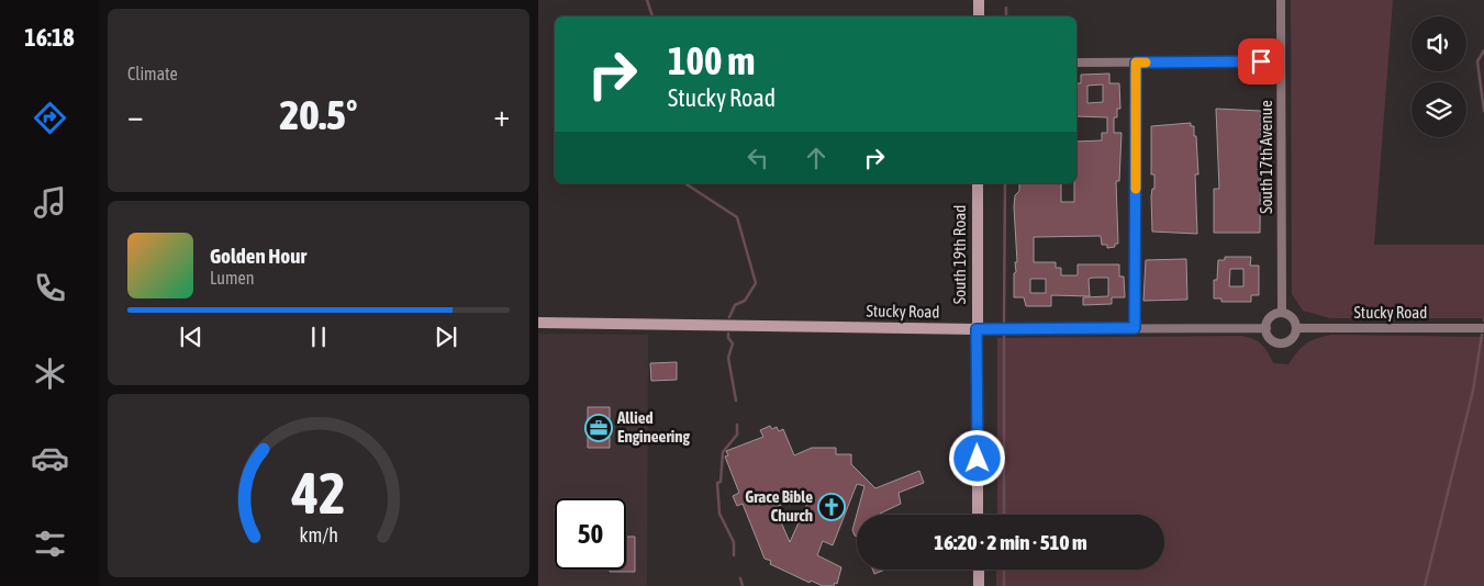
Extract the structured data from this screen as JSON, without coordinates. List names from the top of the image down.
{
  "streets": {
    "street": ["South 17th Avenue", "South 19th Road", "Stucky Road"]
  },
  "crossings": [
    ["South 17th Avenue", "Stucky Road"],
    ["South 19th Road", "Stucky Road"]
  ],
  "places": {
    "office": ["Allied Engineering"],
    "church": ["Grace Bible Church"]
  },
  "page": {
    "tabs": "16:18",
    "tile": "Climate",
    "turn": ["100 m", "Stucky Road"],
    "heat": ["−", "20.5°", "+"],
    "song": ["Golden Hour", "Lumen"],
    "limit": "50",
    "trip": "16:20 · 2 min · 510 m",
    "gauge": ["42", "km/h"]
  }
}
